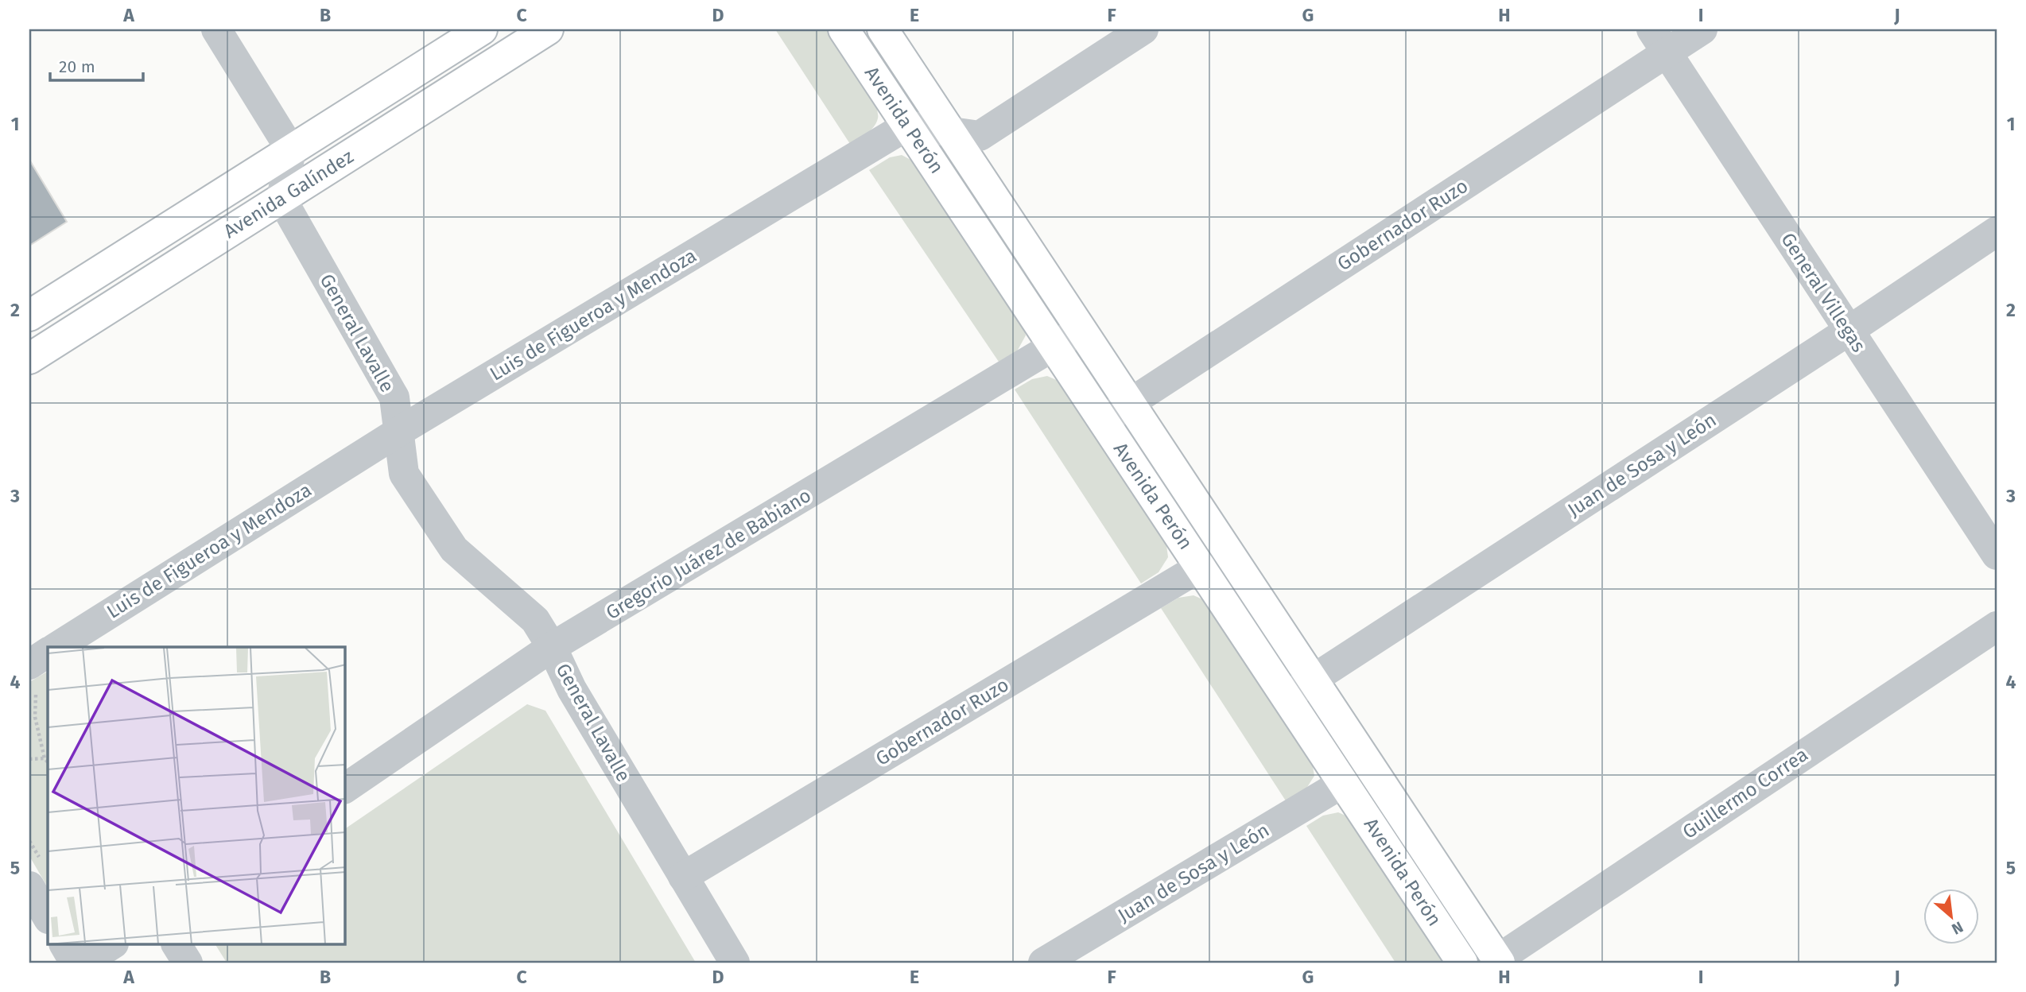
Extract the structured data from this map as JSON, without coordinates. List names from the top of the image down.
{
  "streets": {
    "street": [
      "Avenida Perón",
      "Avenida Galíndez",
      "Gobernador Ruzo",
      "General Villegas",
      "Luis de Figueroa y Mendoza",
      "General Lavalle",
      "Juan de Sosa y León",
      "Gregorio Juárez de Babiano",
      "Guillermo Correa"
    ]
  },
  "crossings": [
    ["Avenida Perón", "Gobernador Ruzo"],
    ["Avenida Perón", "Luis de Figueroa y Mendoza"],
    ["Avenida Perón", "Juan de Sosa y León"],
    ["Avenida Perón", "Gregorio Juárez de Babiano"],
    ["Avenida Perón", "Guillermo Correa"],
    ["Avenida Galíndez", "General Lavalle"],
    ["Gobernador Ruzo", "General Villegas"],
    ["Gobernador Ruzo", "General Lavalle"],
    ["General Villegas", "Juan de Sosa y León"],
    ["Luis de Figueroa y Mendoza", "General Lavalle"],
    ["General Lavalle", "Gregorio Juárez de Babiano"]
  ],
  "scale_bar": "20 m",
  "north": "bottom right",
  "grid": {
    "columns": [
      "A",
      "B",
      "C",
      "D",
      "E",
      "F",
      "G",
      "H",
      "I",
      "J"
    ],
    "rows": [
      "1",
      "2",
      "3",
      "4",
      "5"
    ]
  }
}
